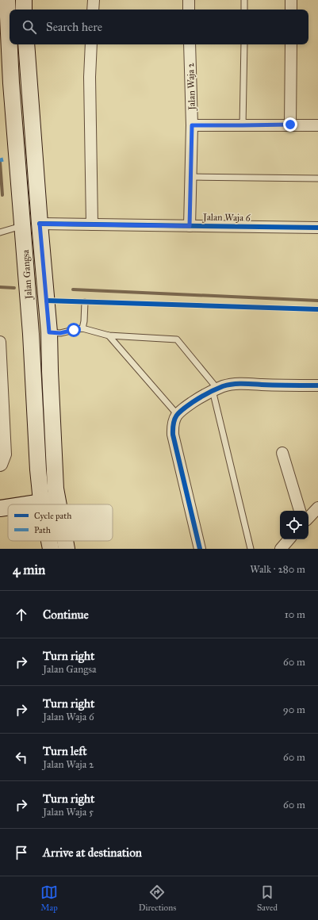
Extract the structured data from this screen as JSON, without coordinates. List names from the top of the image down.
{
  "streets": {
    "main road": ["Jalan Gangsa"],
    "street": ["Jalan Waja 2", "Jalan Waja 6"]
  },
  "crossings": [
    ["Jalan Waja 2", "Jalan Waja 6"],
    ["Jalan Waja 6", "Jalan Gangsa"]
  ],
  "legend": ["Cycle path", "Path"],
  "page": {
    "search": "Search here",
    "heading": ["4 min", "Walk · 280 m"],
    "list": [
      ["Continue", "10 m"],
      ["Turn right", "Jalan Gangsa", "60 m"],
      ["Turn right", "Jalan Waja 6", "90 m"],
      ["Turn left", "Jalan Waja 2", "60 m"],
      ["Turn right", "Jalan Waja 5", "60 m"],
      "Arrive at destination"
    ],
    "nav": ["Map", "Directions", "Saved"]
  }
}
